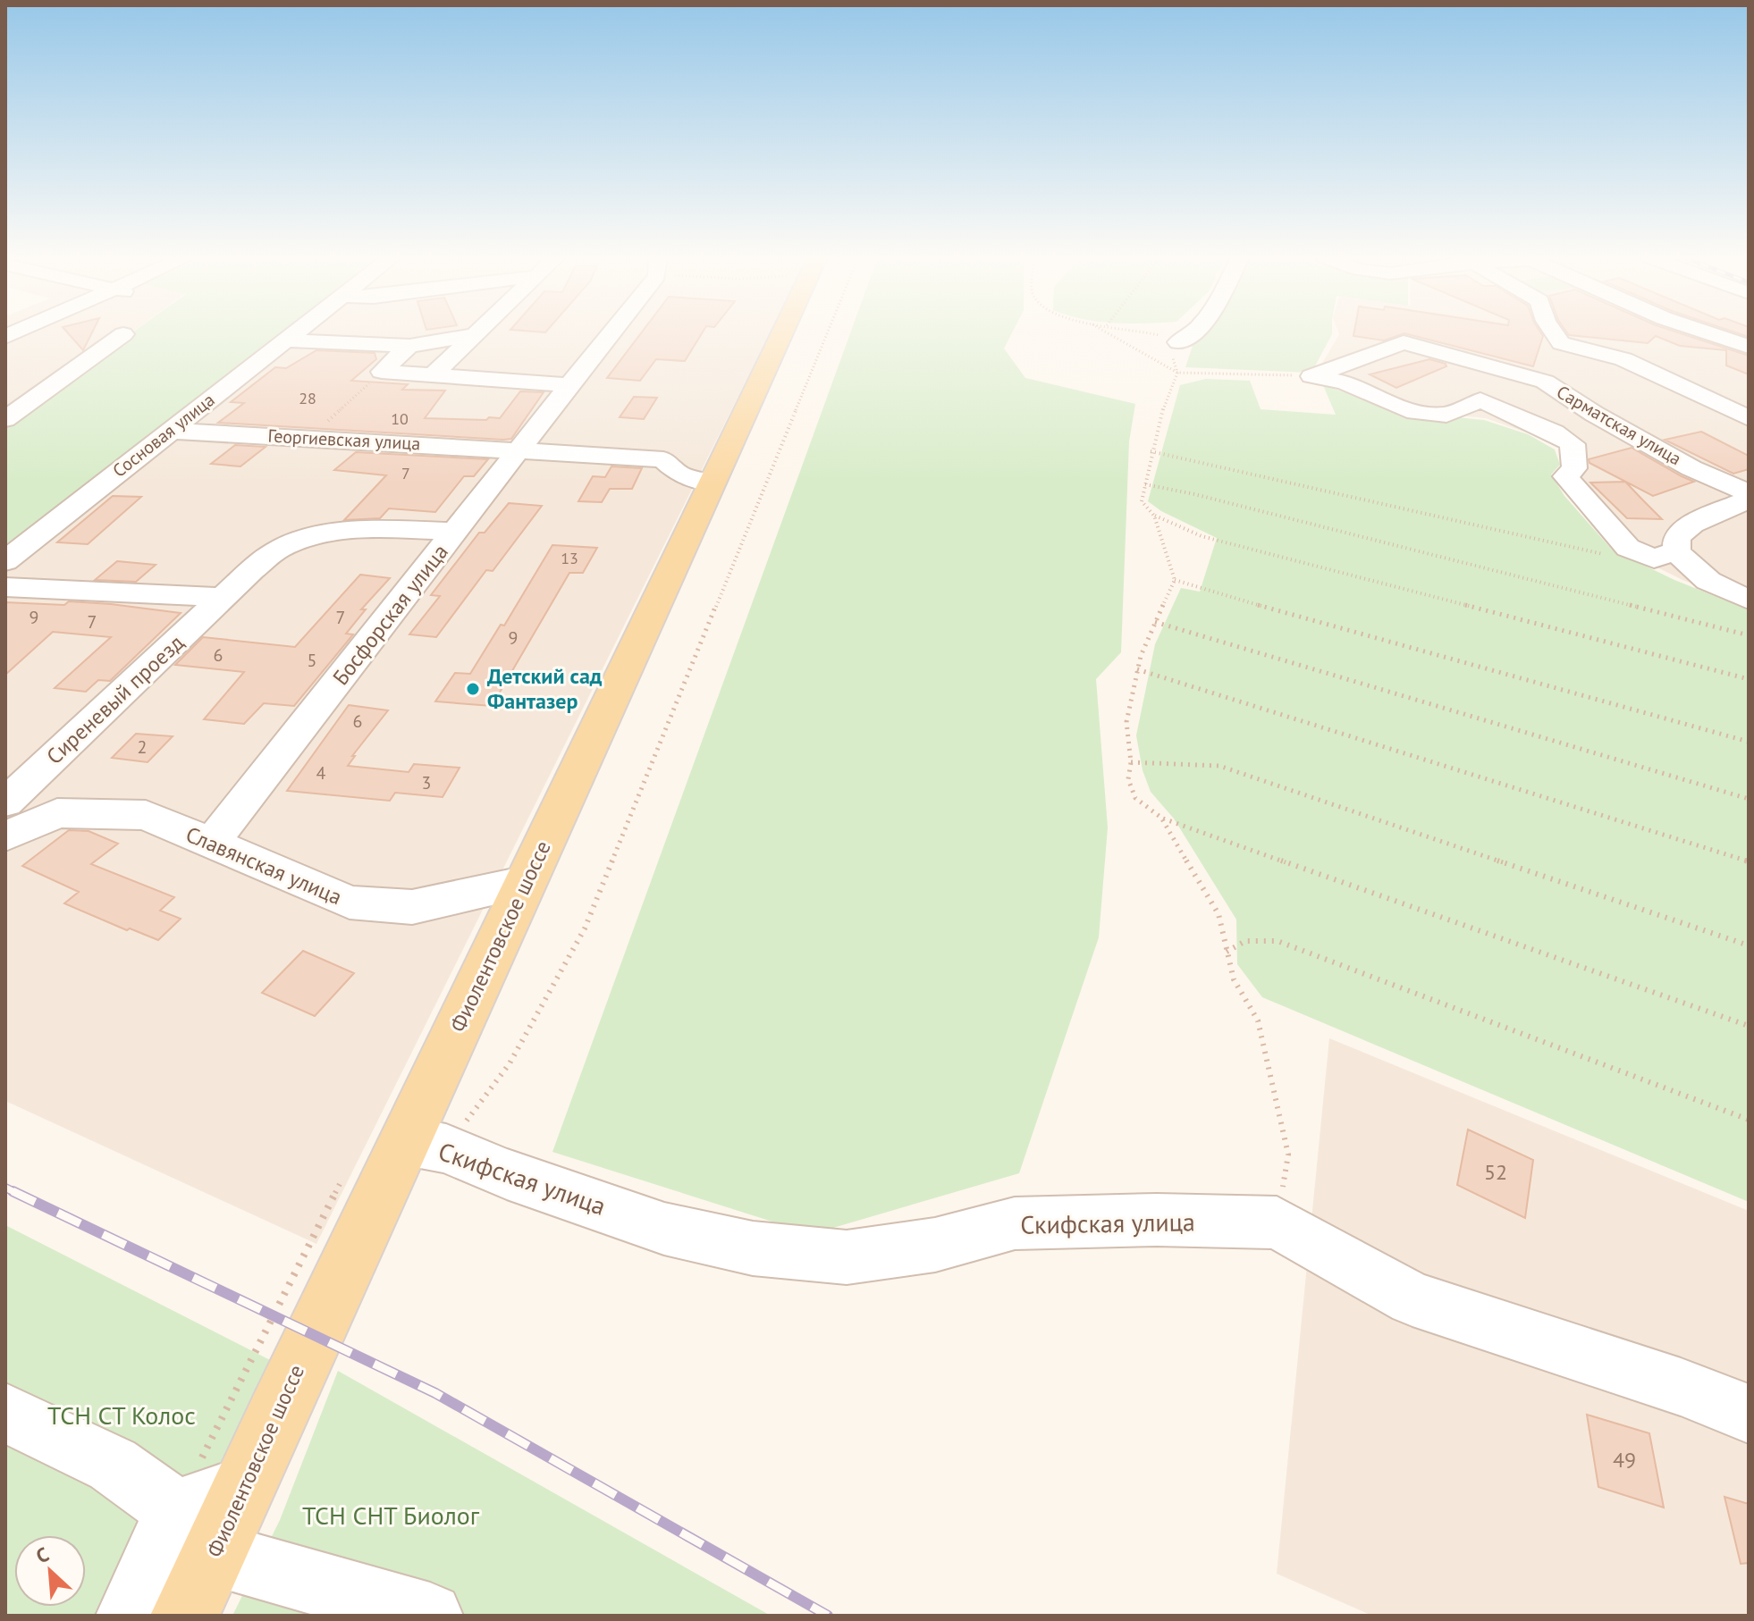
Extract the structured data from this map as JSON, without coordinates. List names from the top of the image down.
{
  "streets": {
    "main road": ["Фиолентовское шоссе"],
    "street": [
      "Сарматская улица",
      "Сосновая улица",
      "Георгиевская улица",
      "Босфорская улица",
      "Сиреневый проезд",
      "Славянская улица",
      "Скифская улица"
    ]
  },
  "crossings": [
    ["Сосновая улица", "Георгиевская улица"],
    ["Георгиевская улица", "Босфорская улица"],
    ["Георгиевская улица", "Фиолентовское шоссе"],
    ["Босфорская улица", "Сиреневый проезд"],
    ["Босфорская улица", "Славянская улица"],
    ["Славянская улица", "Фиолентовское шоссе"],
    ["Фиолентовское шоссе", "Скифская улица"]
  ],
  "parks": ["ТСН СТ Колос", "ТСН СНТ Биолог"],
  "places": ["Детский сад Фантазер"],
  "house_numbers": [
    "28",
    "10",
    "7",
    "13",
    "9",
    "7",
    "7",
    "9",
    "6",
    "5",
    "6",
    "2",
    "4",
    "3",
    "52",
    "49"
  ],
  "north": "top left"
}
